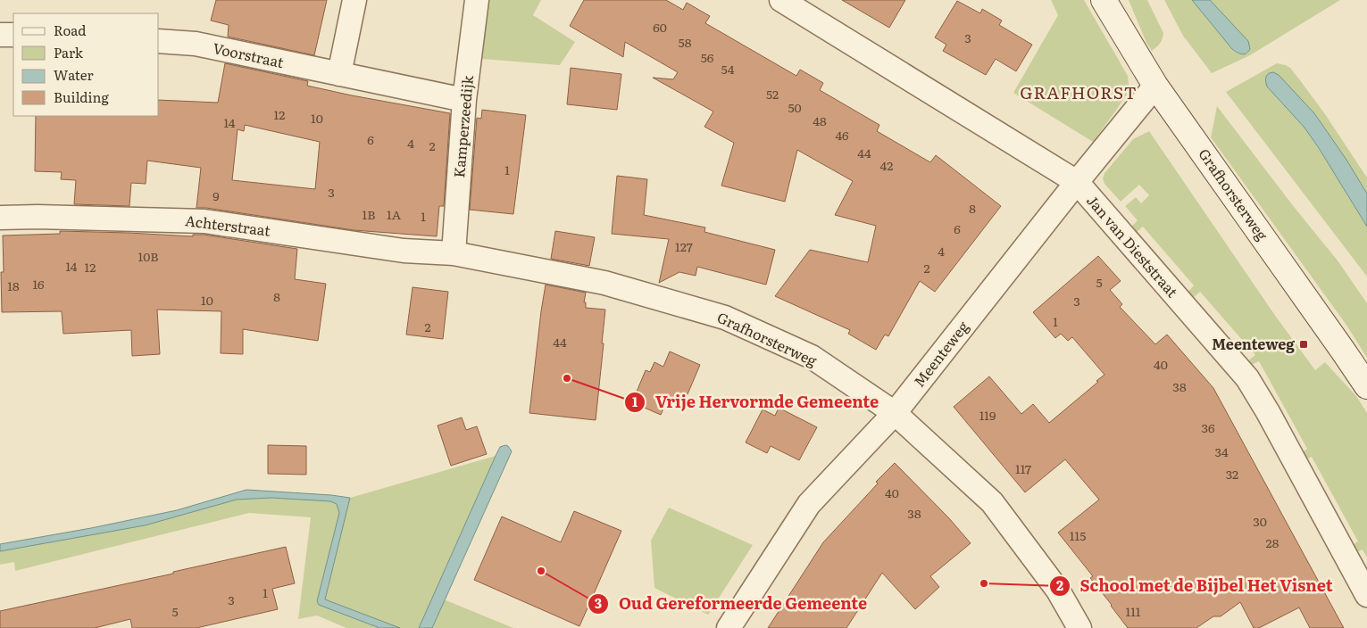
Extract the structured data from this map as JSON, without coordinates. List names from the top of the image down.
{
  "streets": {
    "main road": ["Grafhorsterweg"],
    "street": [
      "Voorstraat",
      "Kamperzeedijk",
      "Achterstraat",
      "Jan van Dieststraat",
      "Meenteweg"
    ]
  },
  "crossings": [
    ["Voorstraat", "Kamperzeedijk"],
    ["Kamperzeedijk", "Grafhorsterweg"],
    ["Kamperzeedijk", "Achterstraat"],
    ["Grafhorsterweg", "Achterstraat"],
    ["Grafhorsterweg", "Meenteweg"],
    ["Jan van Dieststraat", "Meenteweg"]
  ],
  "districts": ["GRAFHORST"],
  "places": {
    "transit": ["Meenteweg"],
    "other": ["Vrije Hervormde Gemeente", "Oud Gereformeerde Gemeente", "School met de Bijbel Het Visnet"]
  },
  "house_numbers": [
    "60",
    "3",
    "58",
    "56",
    "54",
    "52",
    "50",
    "12",
    "10",
    "48",
    "14",
    "46",
    "6",
    "4",
    "2",
    "44",
    "42",
    "1",
    "3",
    "9",
    "8",
    "1B",
    "1A",
    "1",
    "6",
    "127",
    "4",
    "10B",
    "14",
    "12",
    "2",
    "5",
    "16",
    "18",
    "8",
    "10",
    "3",
    "1",
    "2",
    "44",
    "40",
    "38",
    "119",
    "36",
    "34",
    "117",
    "32",
    "40",
    "38",
    "30",
    "115",
    "28",
    "1",
    "3",
    "5",
    "111"
  ],
  "legend": [
    "Road",
    "Park",
    "Water",
    "Building"
  ]
}
